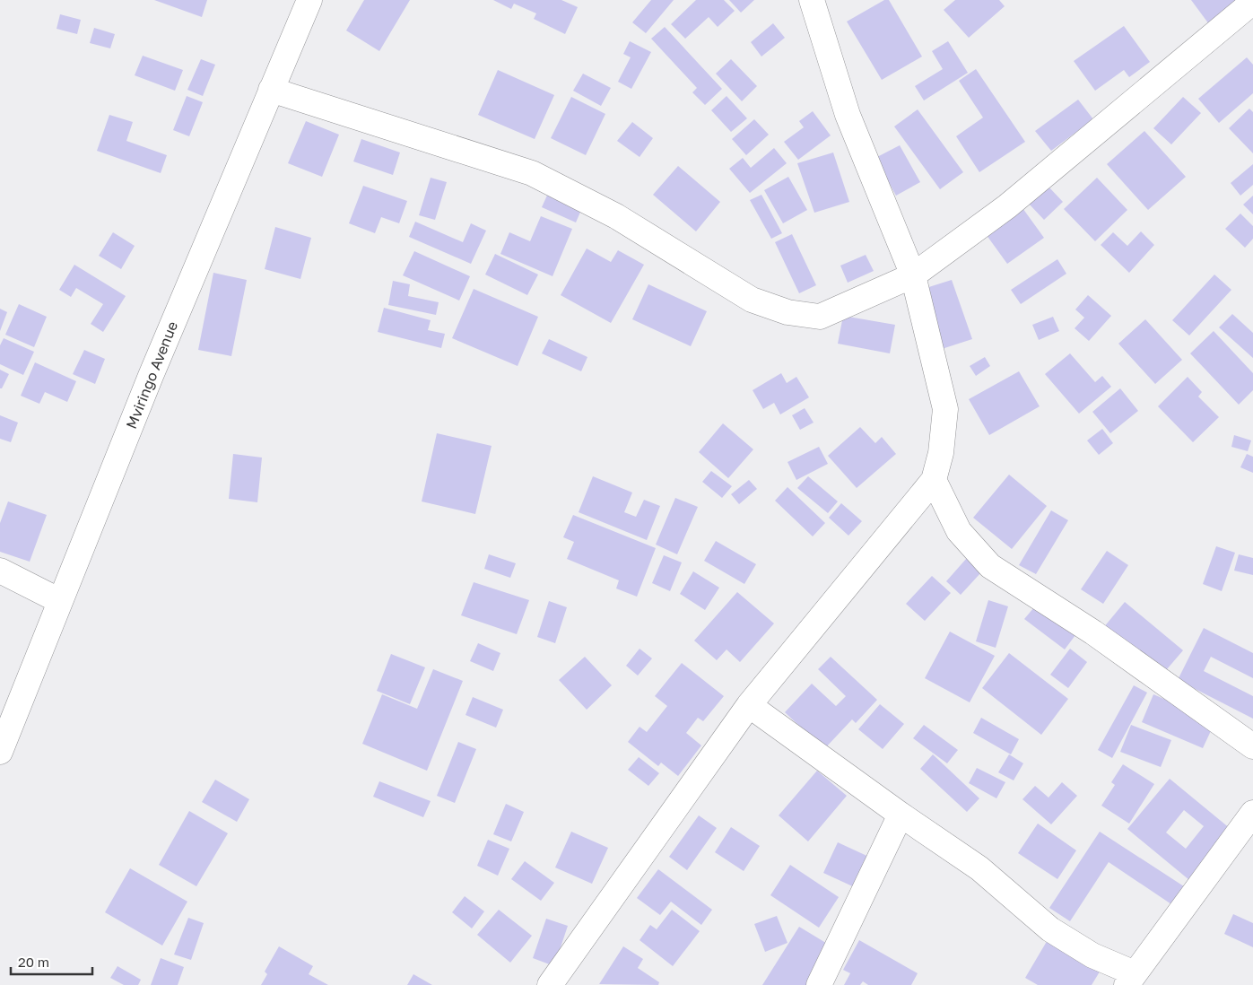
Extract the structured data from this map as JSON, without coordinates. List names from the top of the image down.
{
  "streets": {
    "street": ["Mviringo Avenue"]
  },
  "scale_bar": "20 m"
}
